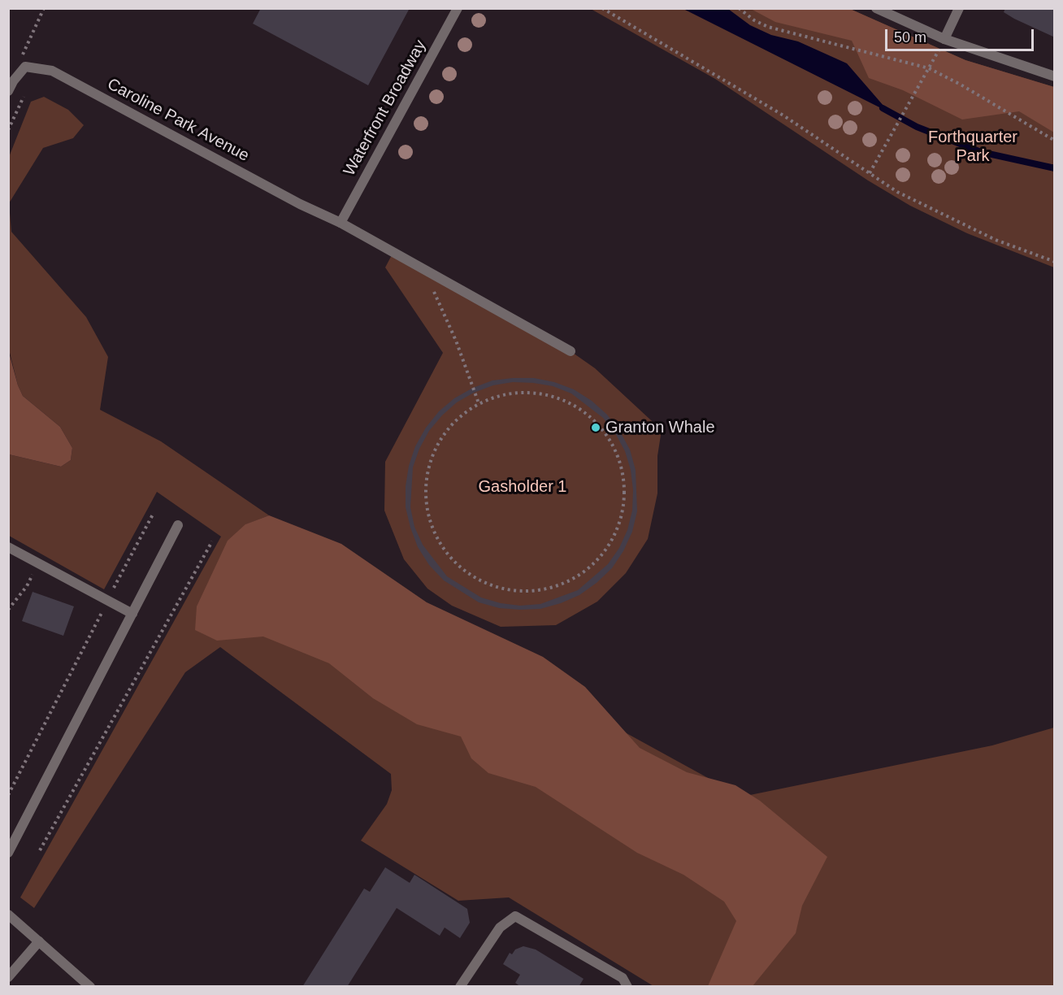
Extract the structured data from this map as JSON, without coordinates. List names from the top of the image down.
{
  "streets": {
    "street": ["Waterfront Broadway", "Caroline Park Avenue"]
  },
  "crossings": [
    ["Waterfront Broadway", "Caroline Park Avenue"]
  ],
  "parks": ["Forthquarter Park", "Gasholder 1"],
  "places": ["Granton Whale"],
  "scale_bar": "50 m"
}
